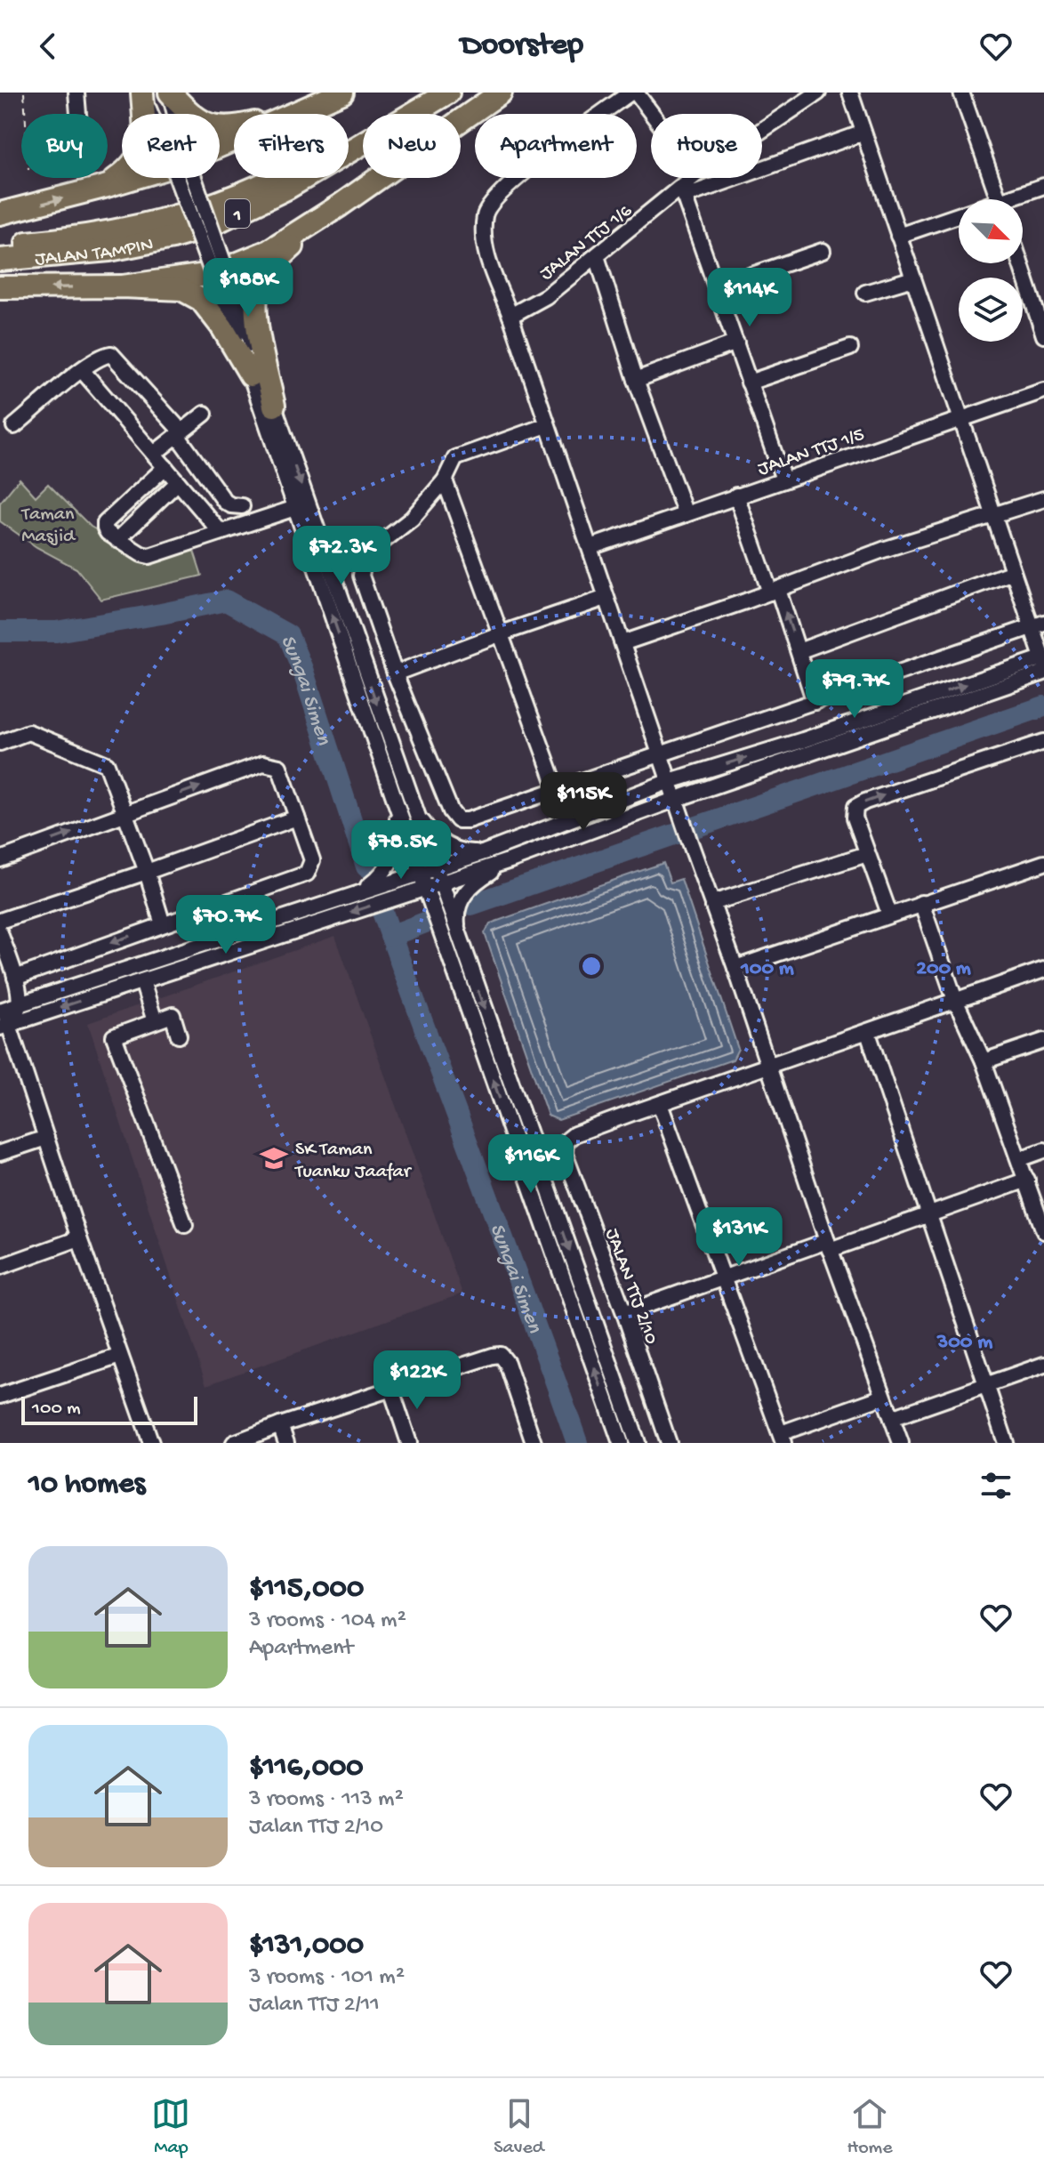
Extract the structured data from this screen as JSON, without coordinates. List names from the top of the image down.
{
  "streets": {
    "highway": ["1", "JALAN TAMPIN"],
    "street": ["JALAN TTJ 1/6", "JALAN TTJ 1/5", "JALAN TTJ 2/10"]
  },
  "water": ["Sungai Simen"],
  "parks": ["Taman Masjid"],
  "places": {
    "school or university": ["SK Taman Tuanku Jaafar"]
  },
  "scale_bar": "100 m",
  "north": "bottom right",
  "page": {
    "header": "Doorstep",
    "chip": [
      "Buy",
      "Rent",
      "Filters",
      "New",
      "Apartment",
      "House"
    ],
    "price": [
      "$188K",
      "$114K",
      "$72.3K",
      "$79.7K",
      "$115K",
      "$78.5K",
      "$70.7K",
      "$116K",
      "$131K",
      "$122K"
    ],
    "scale": "100 m",
    "heading": "10 homes",
    "list": [
      {
        "name": "$115,000",
        "note": "3 rooms · 104 m² · Apartment"
      },
      {
        "name": "$116,000",
        "note": "3 rooms · 113 m² · Jalan TTJ 2/10"
      },
      {
        "name": "$131,000",
        "note": "3 rooms · 101 m² · Jalan TTJ 2/11"
      }
    ],
    "tabs": ["Map", "Saved", "Home"]
  },
  "rings": ["100 m", "200 m", "300 m"]
}
